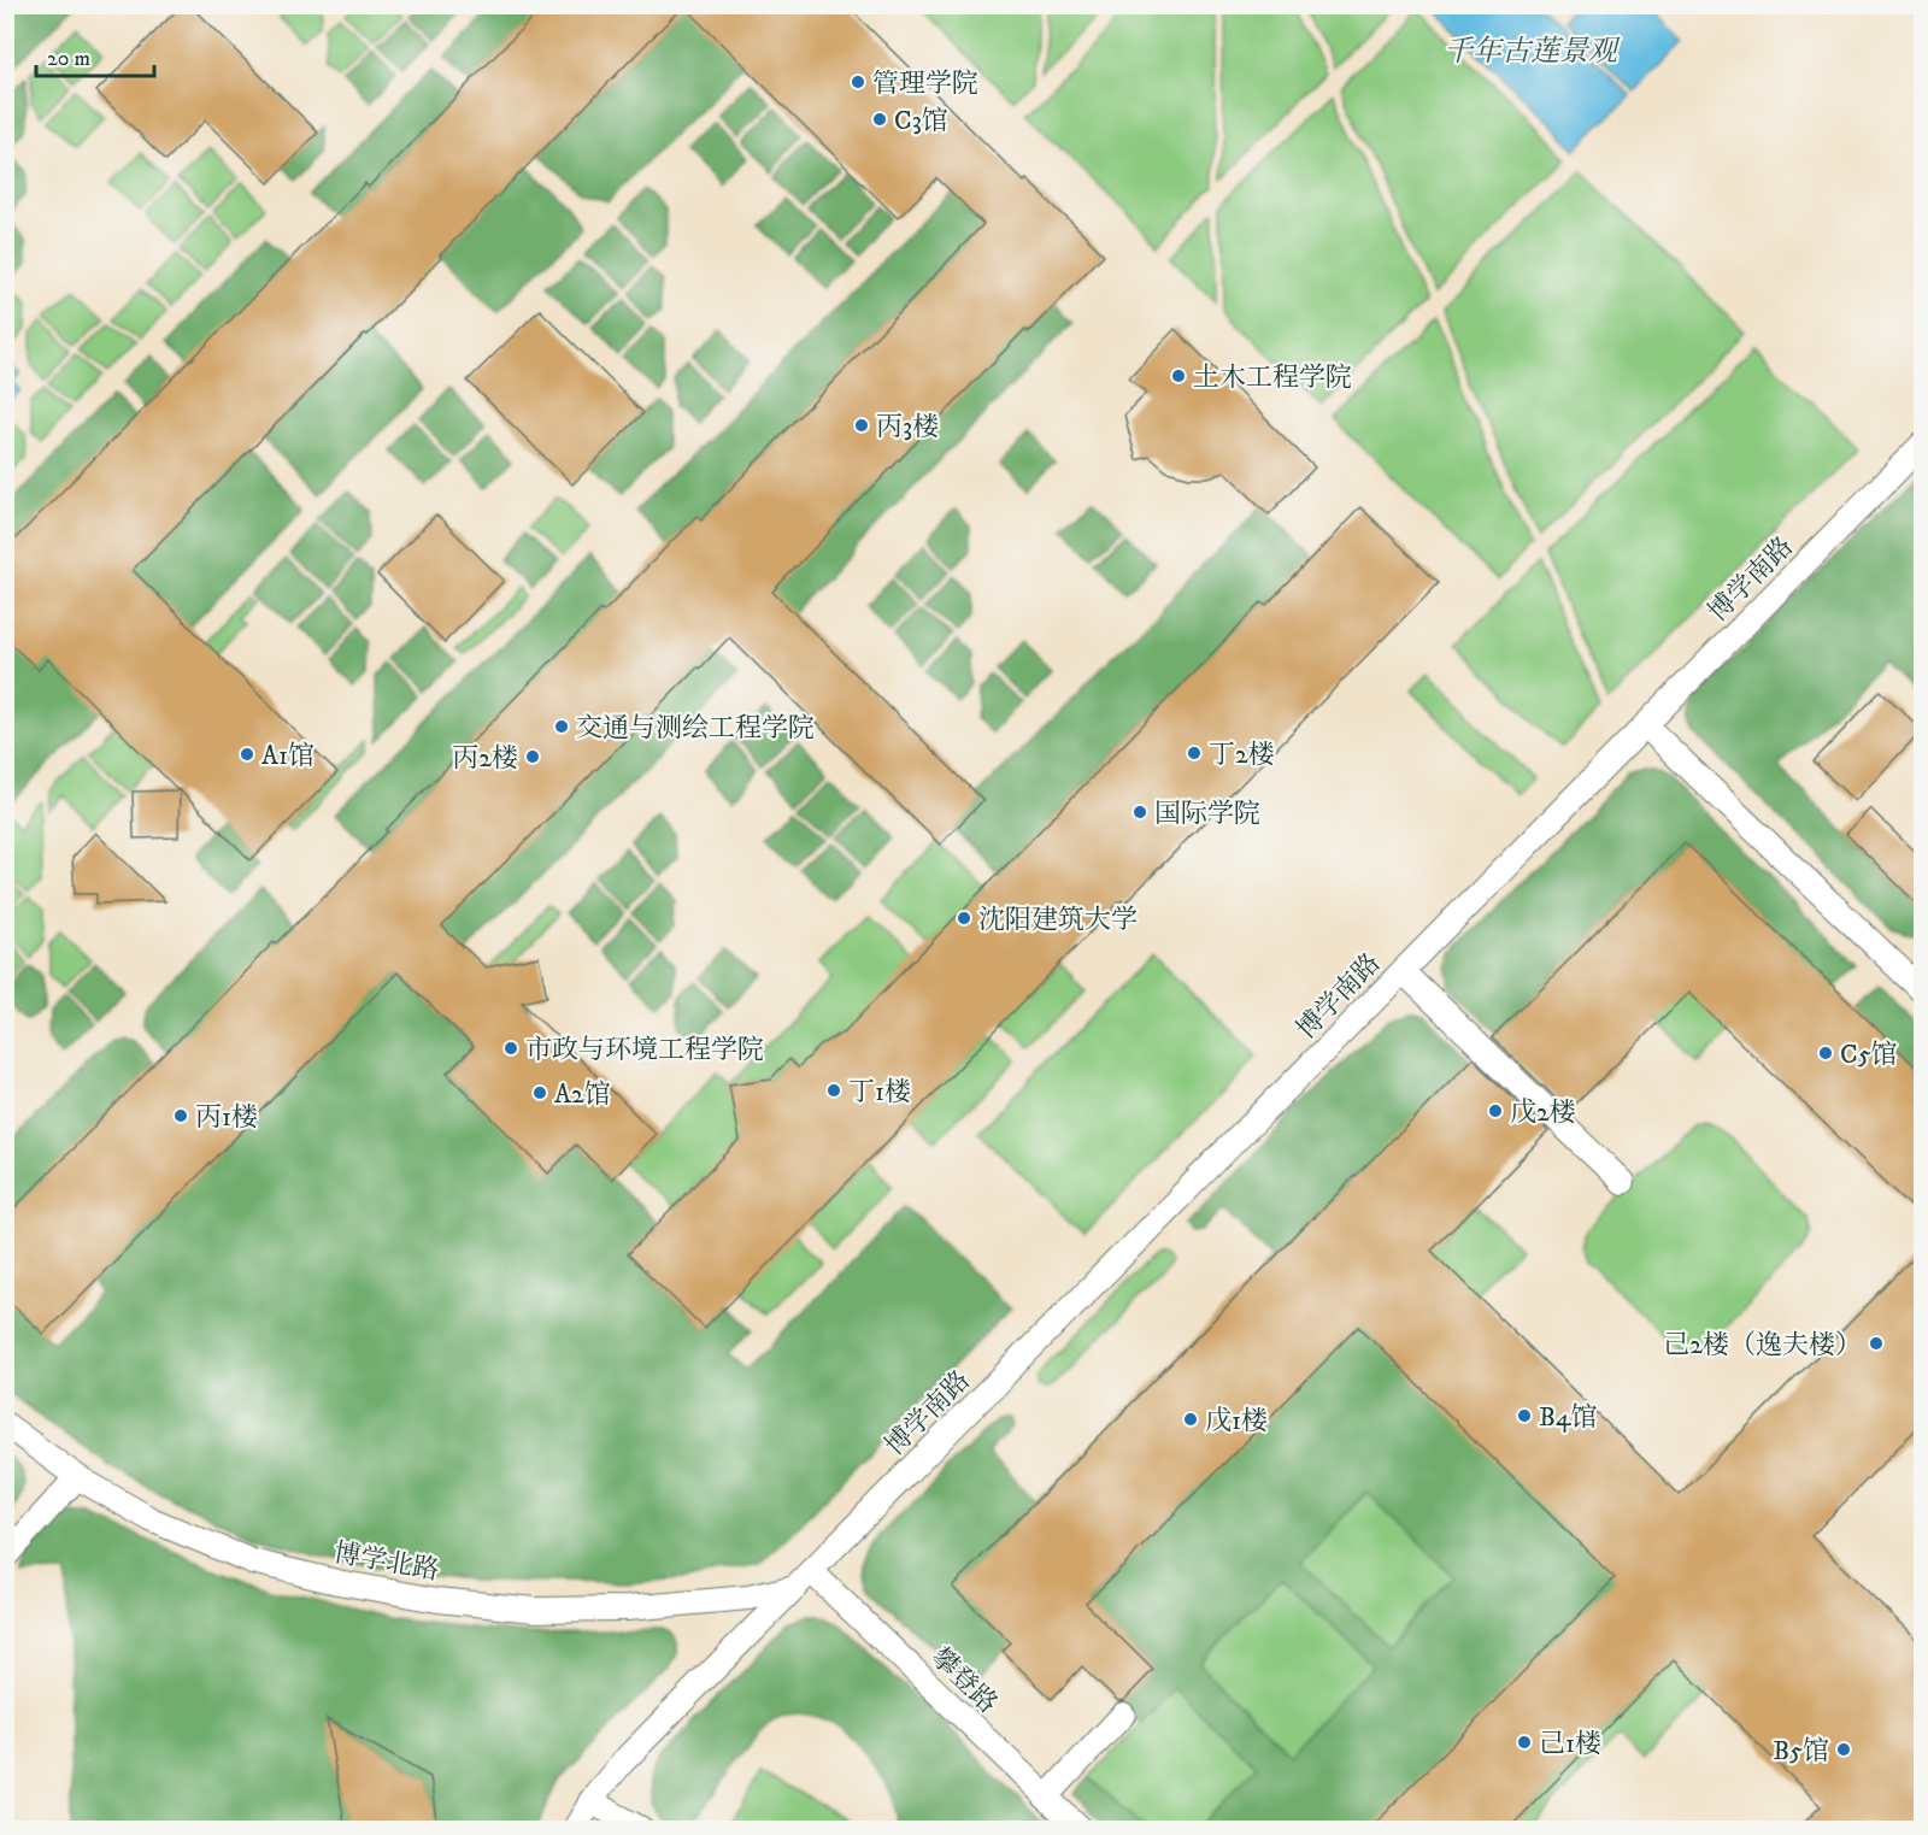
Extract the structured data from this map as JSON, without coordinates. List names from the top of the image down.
{
  "streets": {
    "lane": ["博学南路", "博学北路", "攀登路"]
  },
  "crossings": [
    ["博学南路", "博学北路"],
    ["博学南路", "攀登路"],
    ["博学北路", "攀登路"]
  ],
  "water": ["千年古莲景观"],
  "places": [
    "管理学院",
    "C3馆",
    "土木工程学院",
    "丙3楼",
    "交通与测绘工程学院",
    "丁2楼",
    "A1馆",
    "丙2楼",
    "国际学院",
    "沈阳建筑大学",
    "市政与环境工程学院",
    "C5馆",
    "丁1楼",
    "A2馆",
    "戊2楼",
    "丙1楼",
    "己2楼（逸夫楼）",
    "B4馆",
    "戊1楼",
    "己1楼",
    "B5馆"
  ],
  "scale_bar": "20 m"
}
